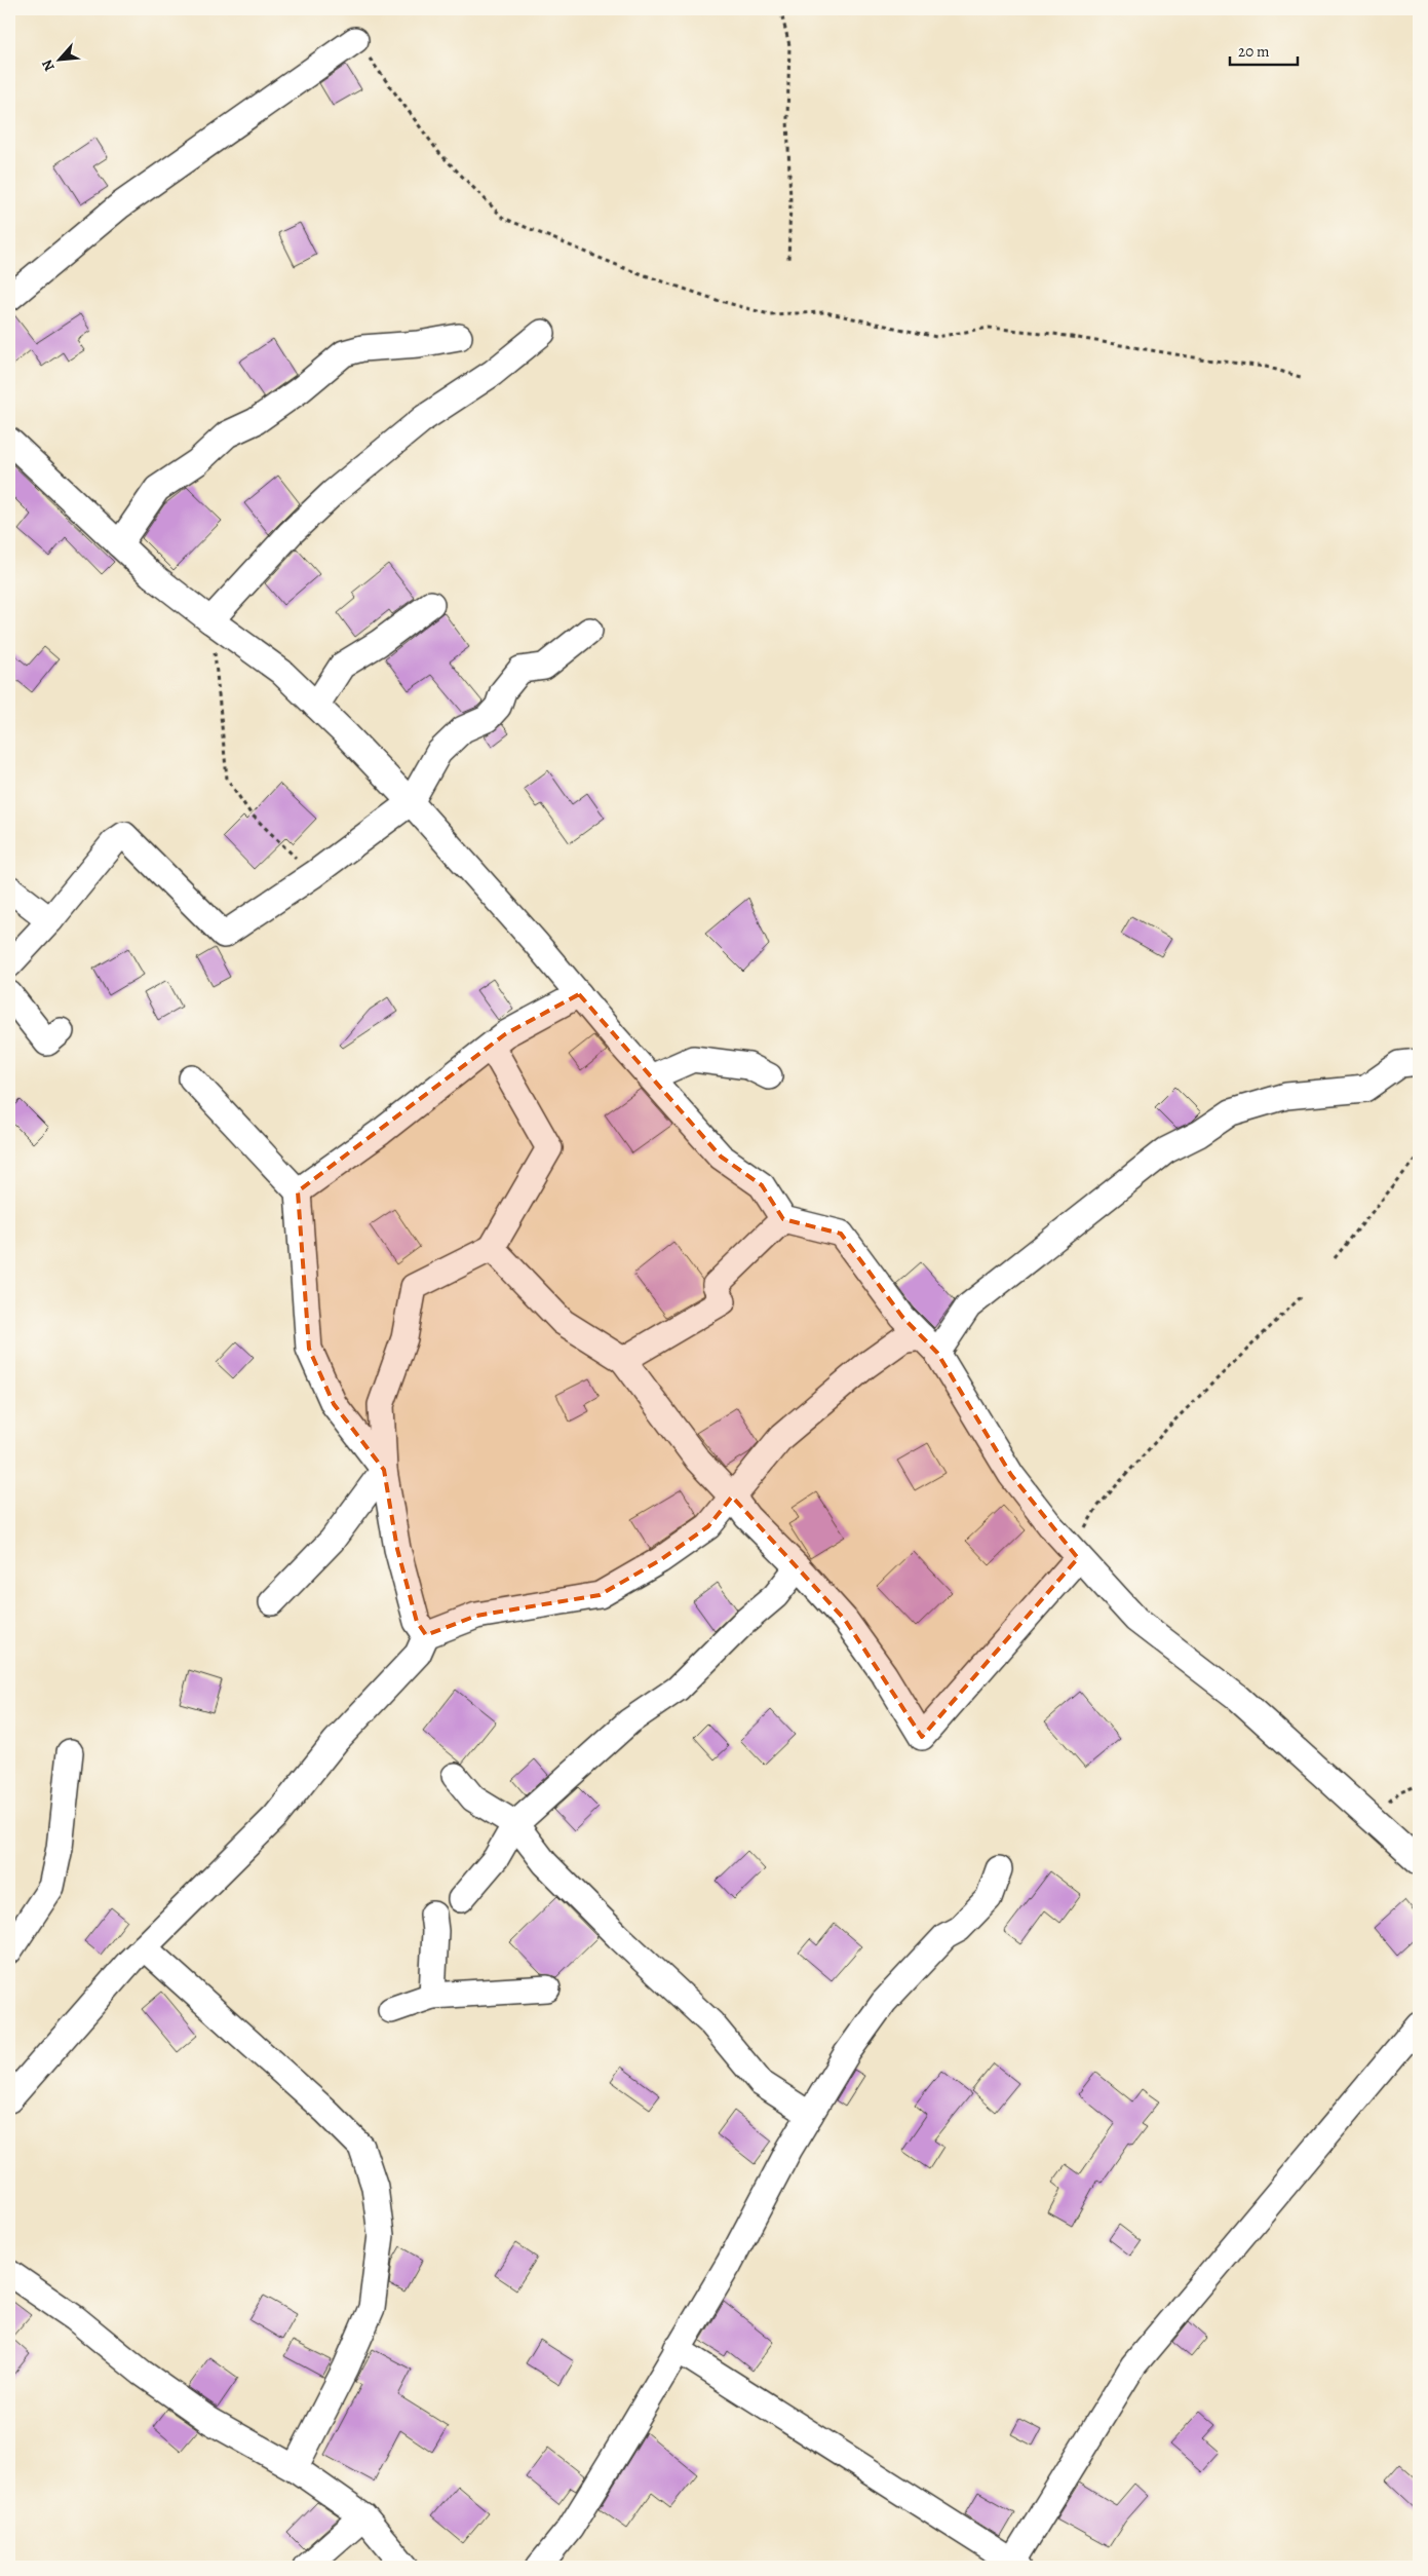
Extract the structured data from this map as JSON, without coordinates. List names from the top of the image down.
{
  "scale_bar": "20 m",
  "north": "bottom left"
}
